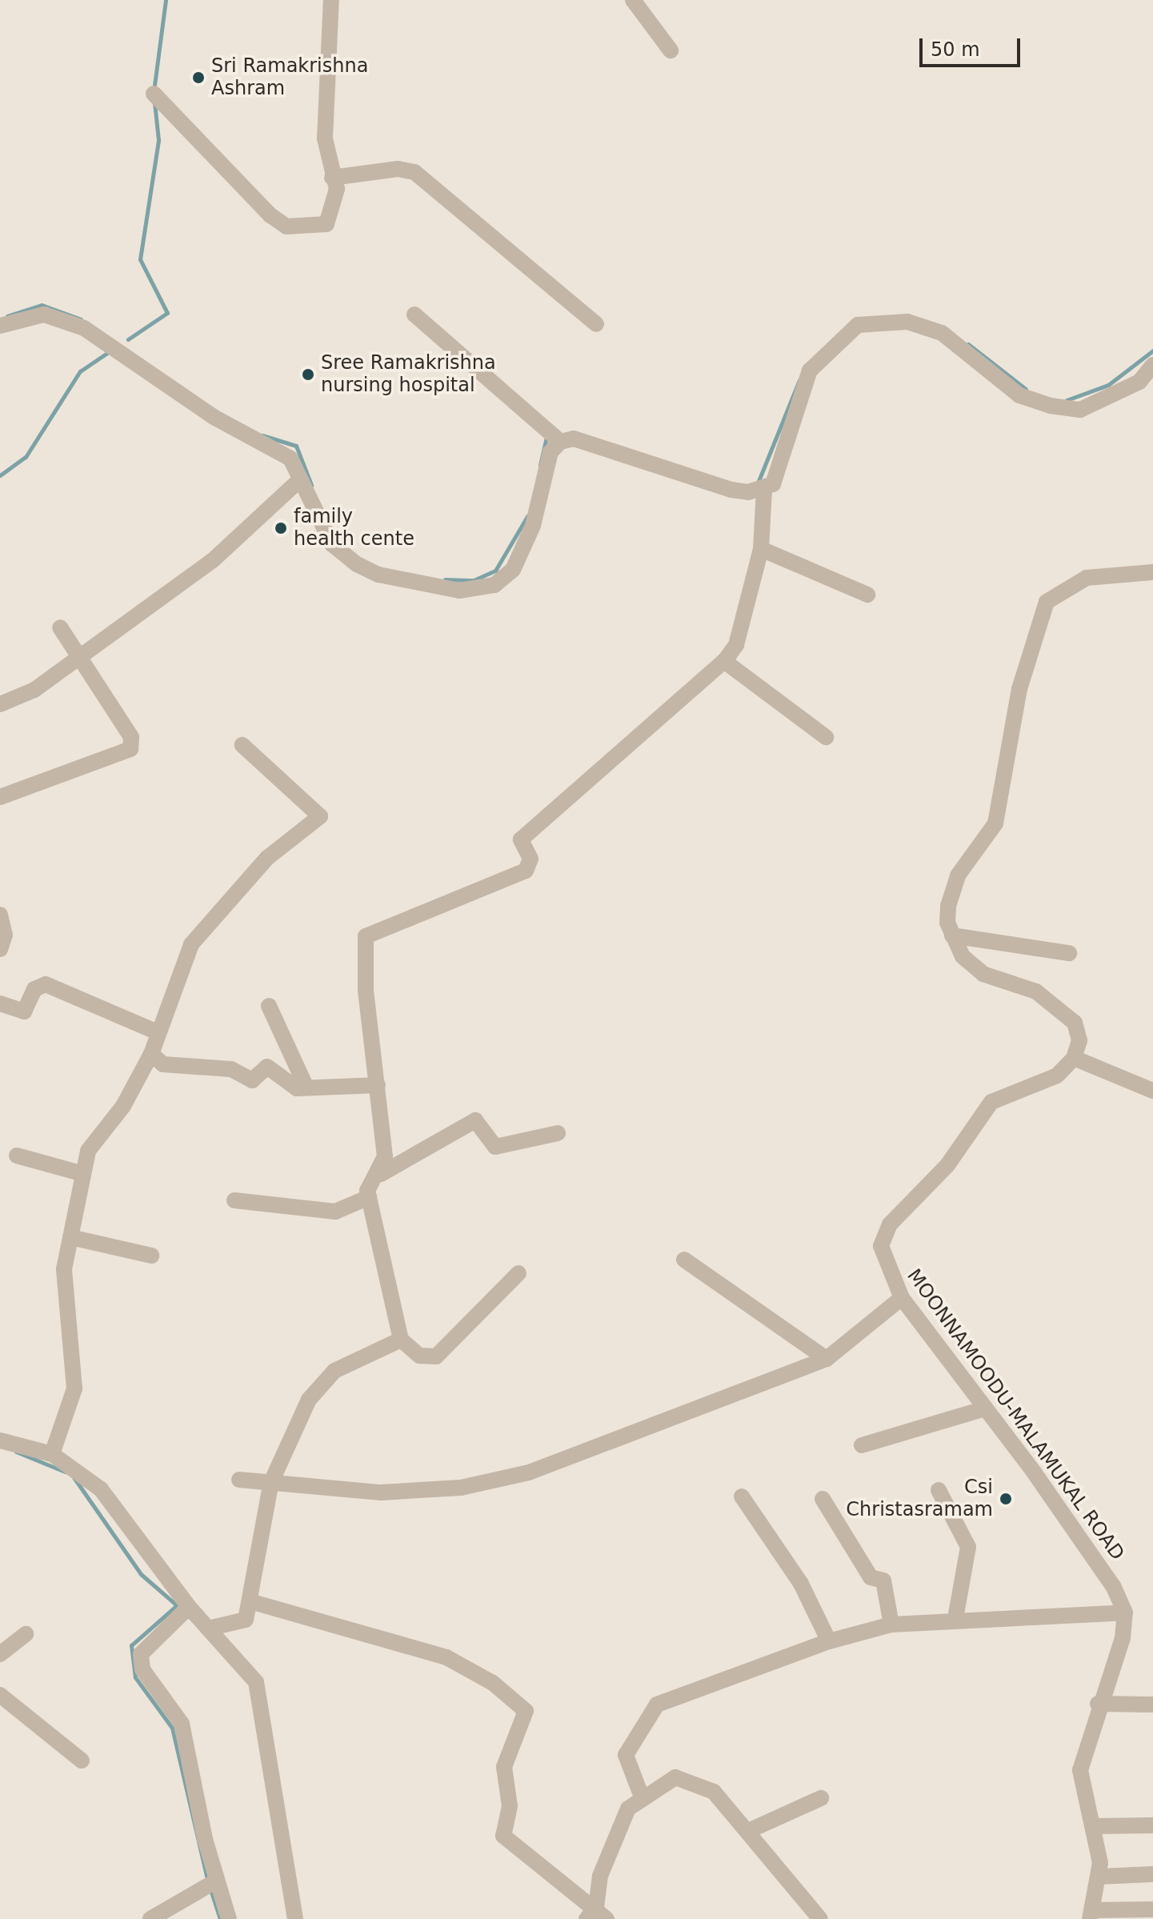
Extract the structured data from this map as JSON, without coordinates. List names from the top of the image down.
{
  "streets": {
    "street": ["MOONNAMOODU-MALAMUKAL ROAD"]
  },
  "places": [
    "Sri Ramakrishna Ashram",
    "Sree Ramakrishna nursing hospital",
    "family health cente",
    "Csi Christasramam"
  ],
  "scale_bar": "50 m"
}
